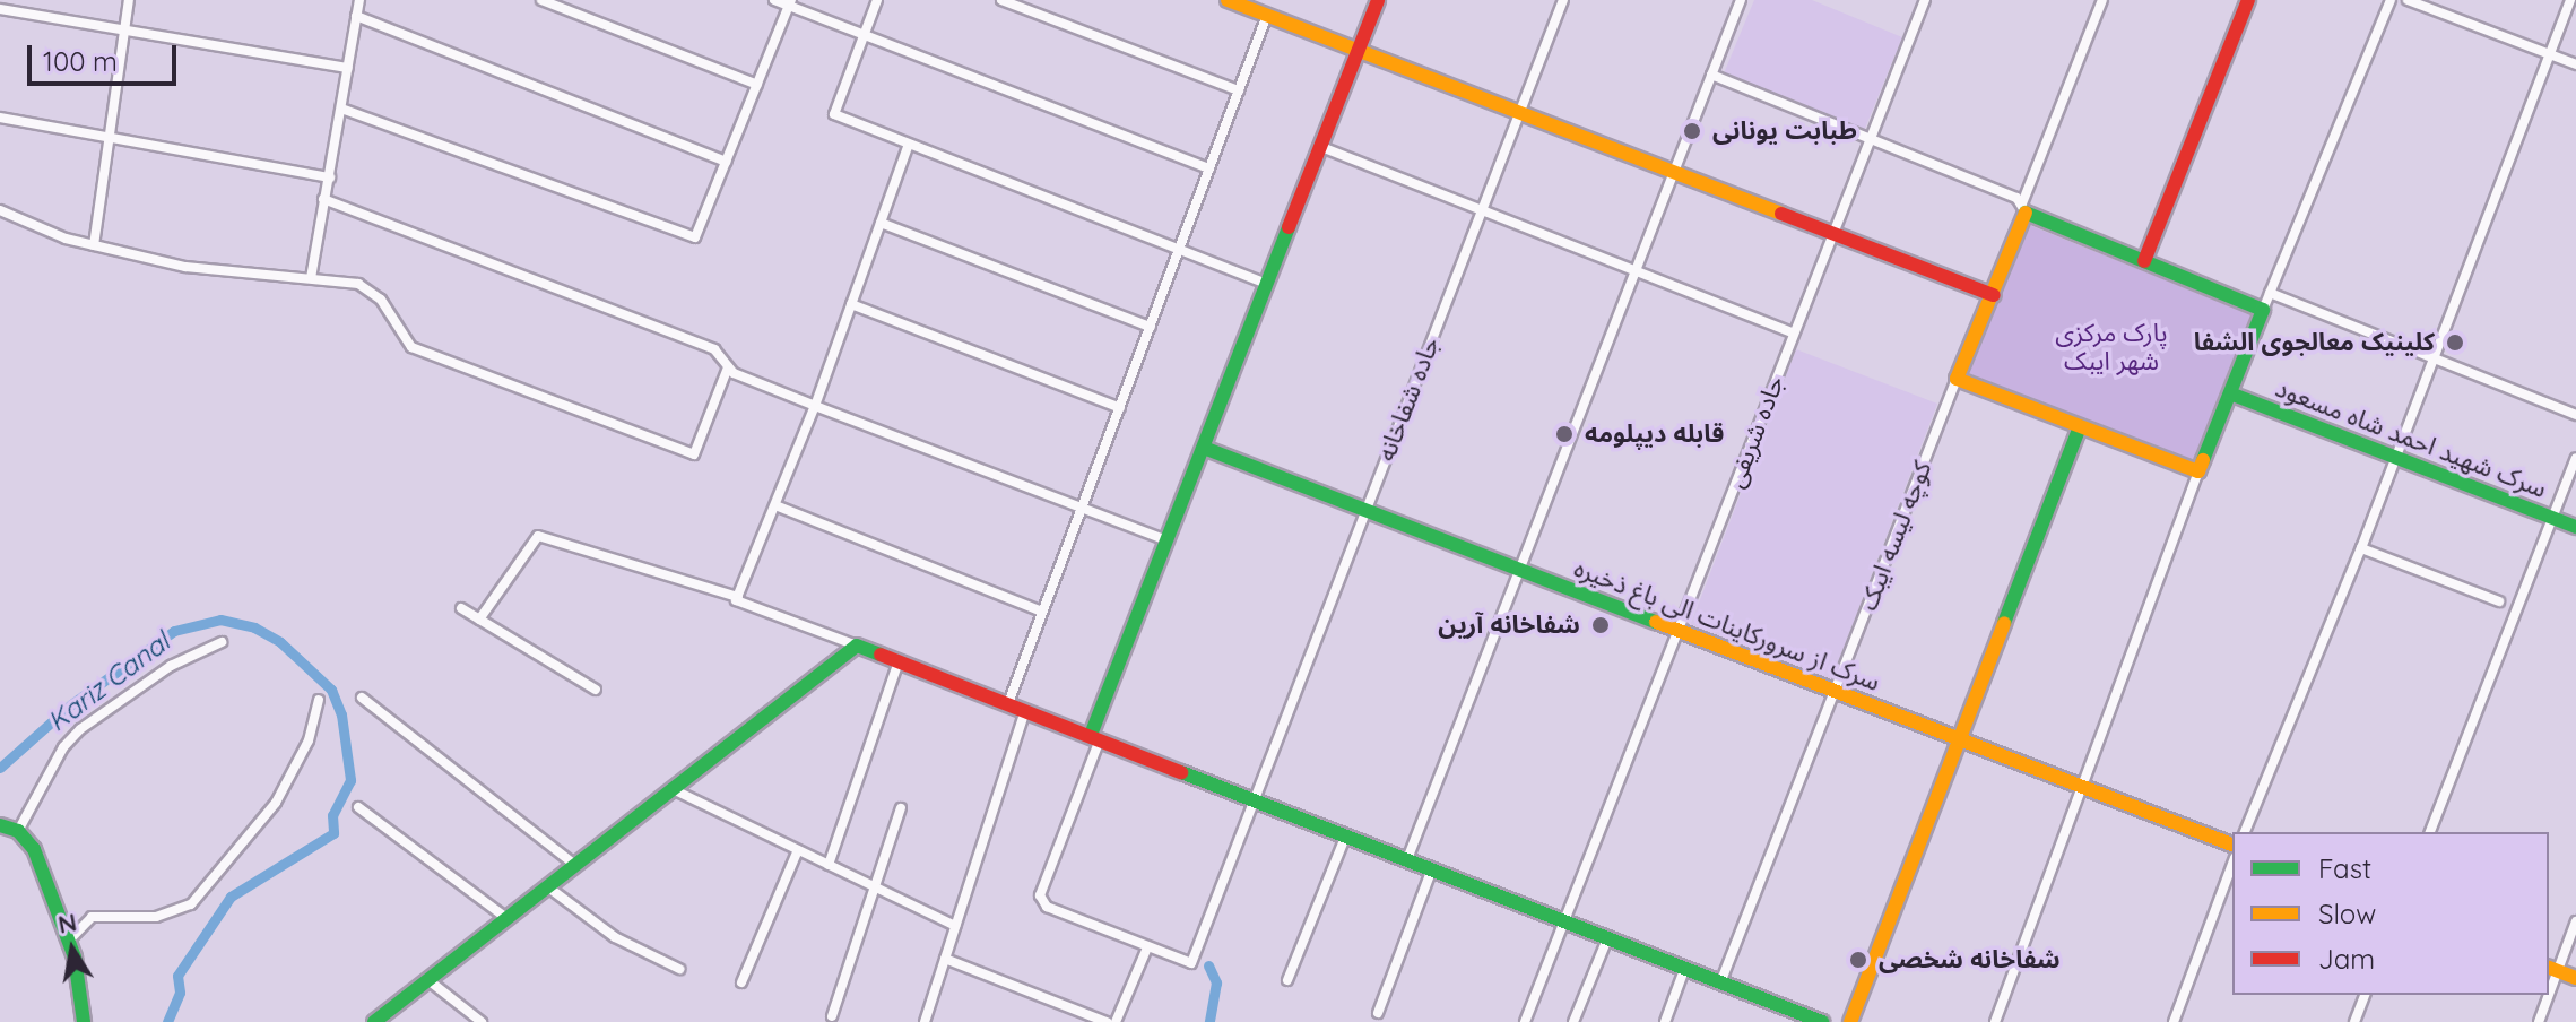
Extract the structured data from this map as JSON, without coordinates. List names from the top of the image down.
{
  "streets": {
    "street": [
      "جاده شفاخانه",
      "جاده شریفی",
      "سرک شهید احمد شاه مسعود",
      "کوچه لیسه ایبک",
      "سرک از سرورکاینات الی باغ ذخیره"
    ]
  },
  "crossings": [
    ["جاده شفاخانه", "سرک از سرورکاینات الی باغ ذخیره"],
    ["جاده شریفی", "سرک از سرورکاینات الی باغ ذخیره"],
    ["کوچه لیسه ایبک", "سرک از سرورکاینات الی باغ ذخیره"]
  ],
  "water": ["Kariz Canal"],
  "parks": ["پارک مرکزی شهر ایبک"],
  "places": [
    "طبابت یونانی",
    "کلینیک معالجوی الشفا",
    "قابله دیپلومه",
    "شفاخانه آرین",
    "شفاخانه شخصی"
  ],
  "legend": ["Fast", "Slow", "Jam"],
  "scale_bar": "100 m",
  "north": "top"
}
